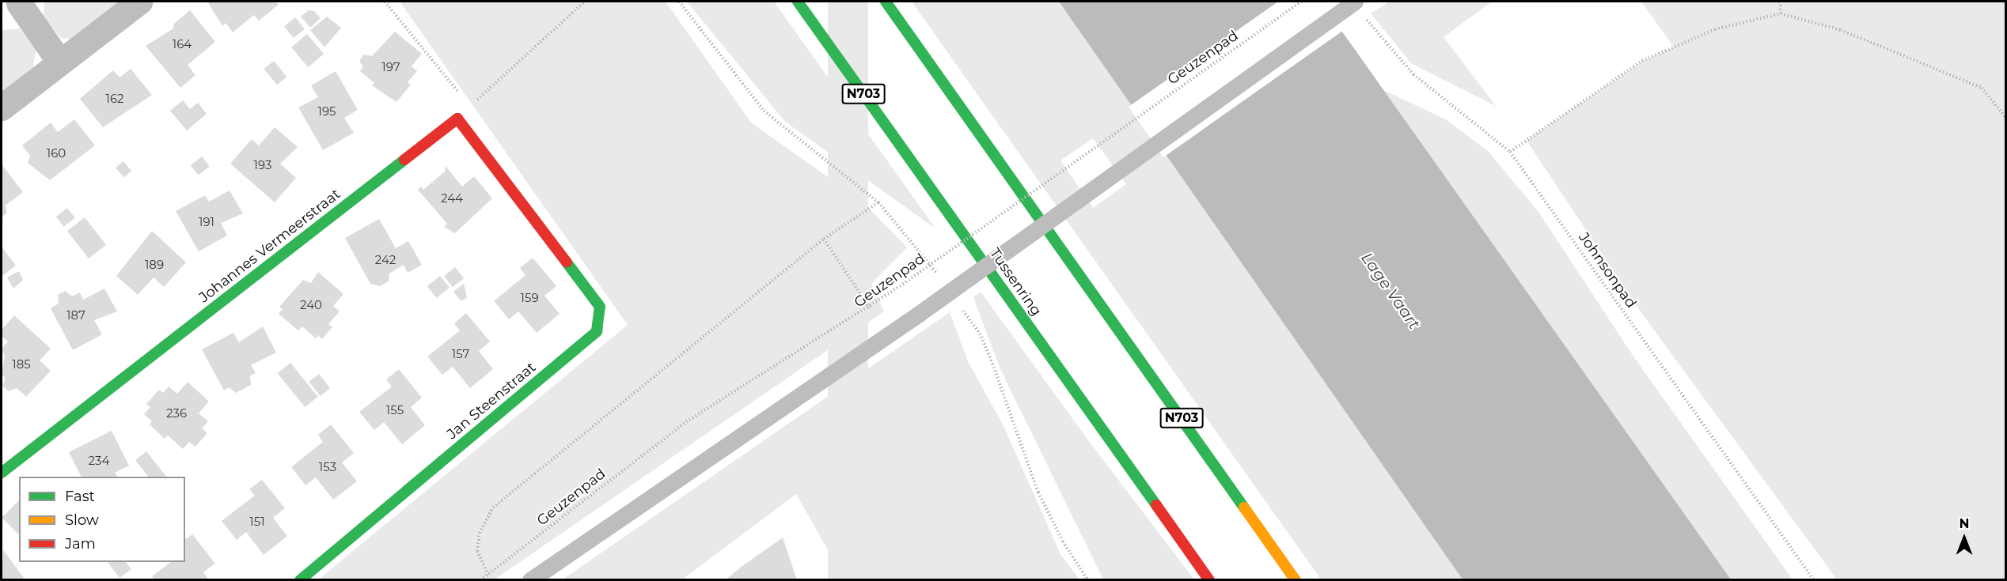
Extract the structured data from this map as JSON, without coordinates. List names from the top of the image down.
{
  "streets": {
    "main road": [
      "N703",
      "Johannes Vermeerstraat",
      "Tussenring",
      "Jan Steenstraat"
    ],
    "path": ["Geuzenpad", "Johnsonpad"]
  },
  "crossings": [
    ["Johannes Vermeerstraat", "Jan Steenstraat"]
  ],
  "water": ["Lage Vaart"],
  "house_numbers": [
    "164",
    "197",
    "162",
    "195",
    "160",
    "193",
    "244",
    "191",
    "242",
    "189",
    "159",
    "240",
    "187",
    "157",
    "185",
    "155",
    "236",
    "234",
    "153",
    "151"
  ],
  "legend": ["Fast", "Slow", "Jam"],
  "north": "top"
}
